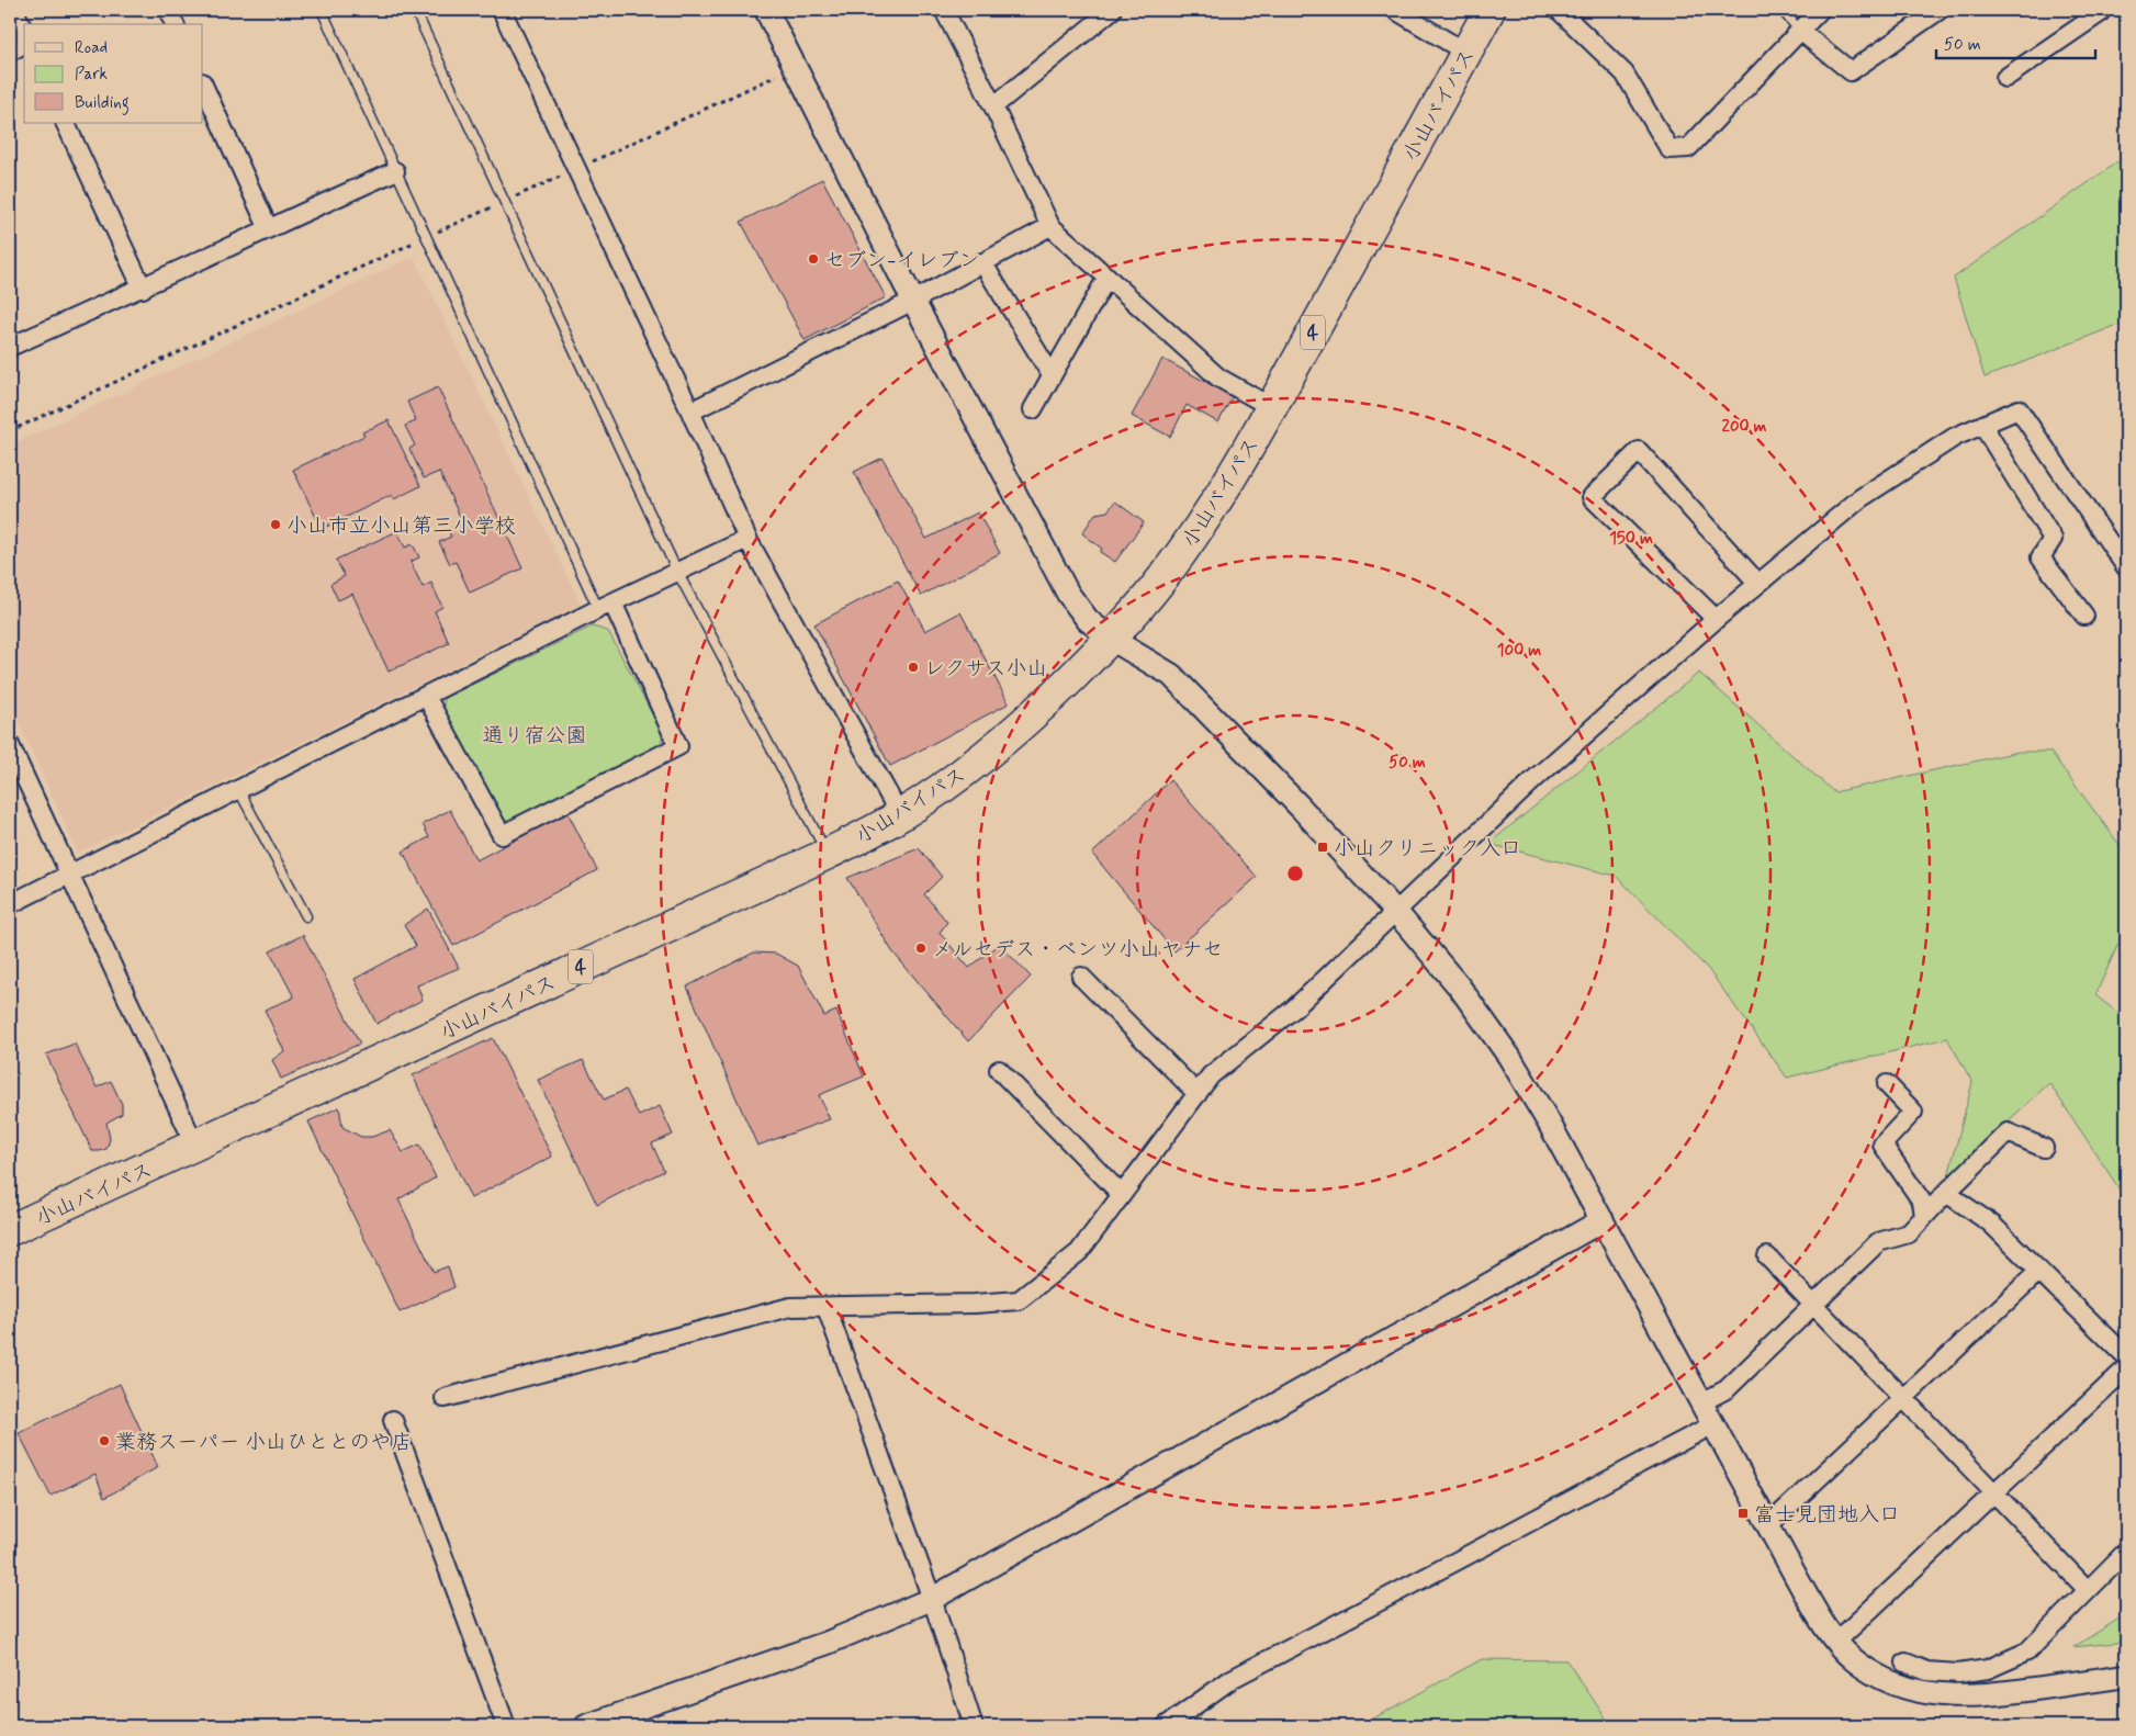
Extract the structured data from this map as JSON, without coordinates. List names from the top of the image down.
{
  "streets": {
    "highway": ["小山バイパス", "4"]
  },
  "parks": ["通り宿公園"],
  "places": {
    "other": [
      "セブン-イレブン",
      "小山市立小山第三小学校",
      "レクサス小山",
      "メルセデス・ベンツ小山ヤナセ",
      "業務スーパー 小山ひととのや店"
    ],
    "transit": ["小山クリニック入口", "富士見団地入口"]
  },
  "legend": ["Road", "Park", "Building"],
  "scale_bar": "50 m",
  "rings": [
    "200 m",
    "150 m",
    "100 m",
    "50 m"
  ]
}
